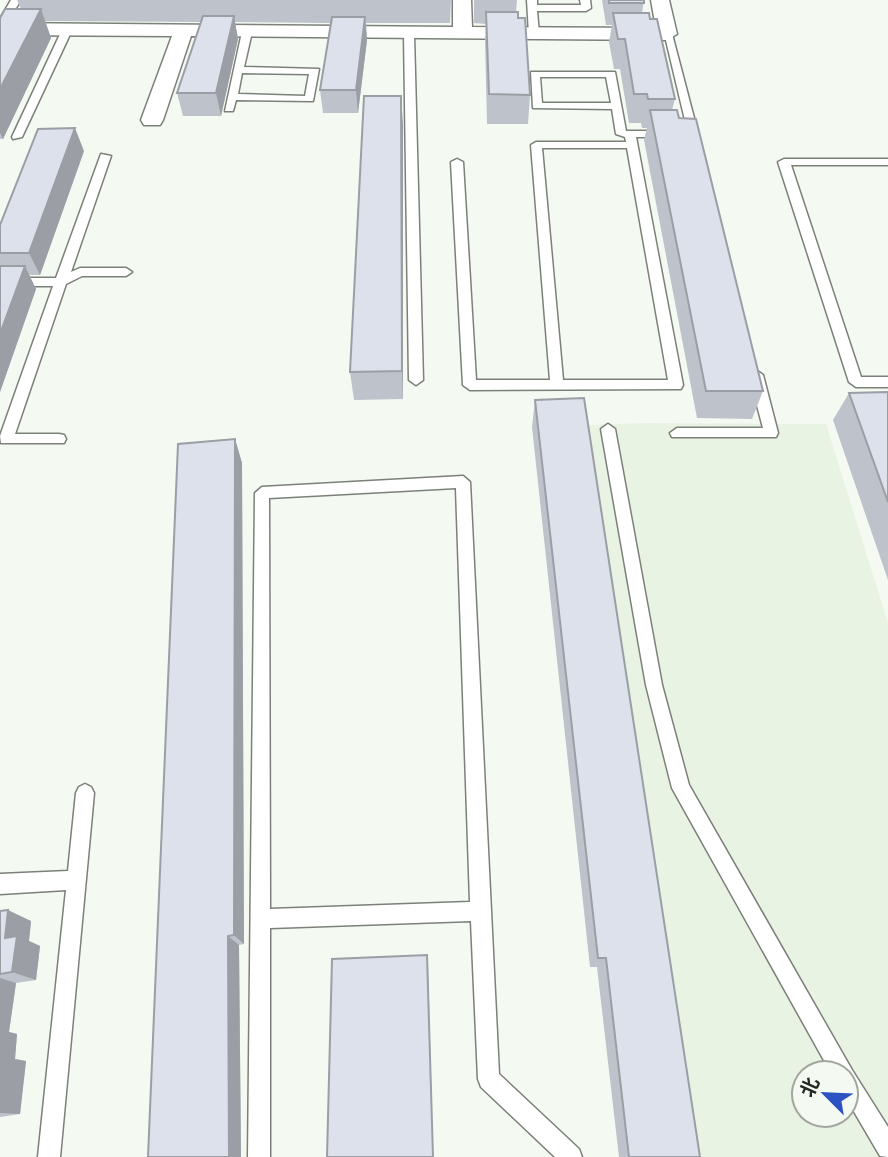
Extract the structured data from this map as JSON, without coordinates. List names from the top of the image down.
{
  "north": "top left"
}
